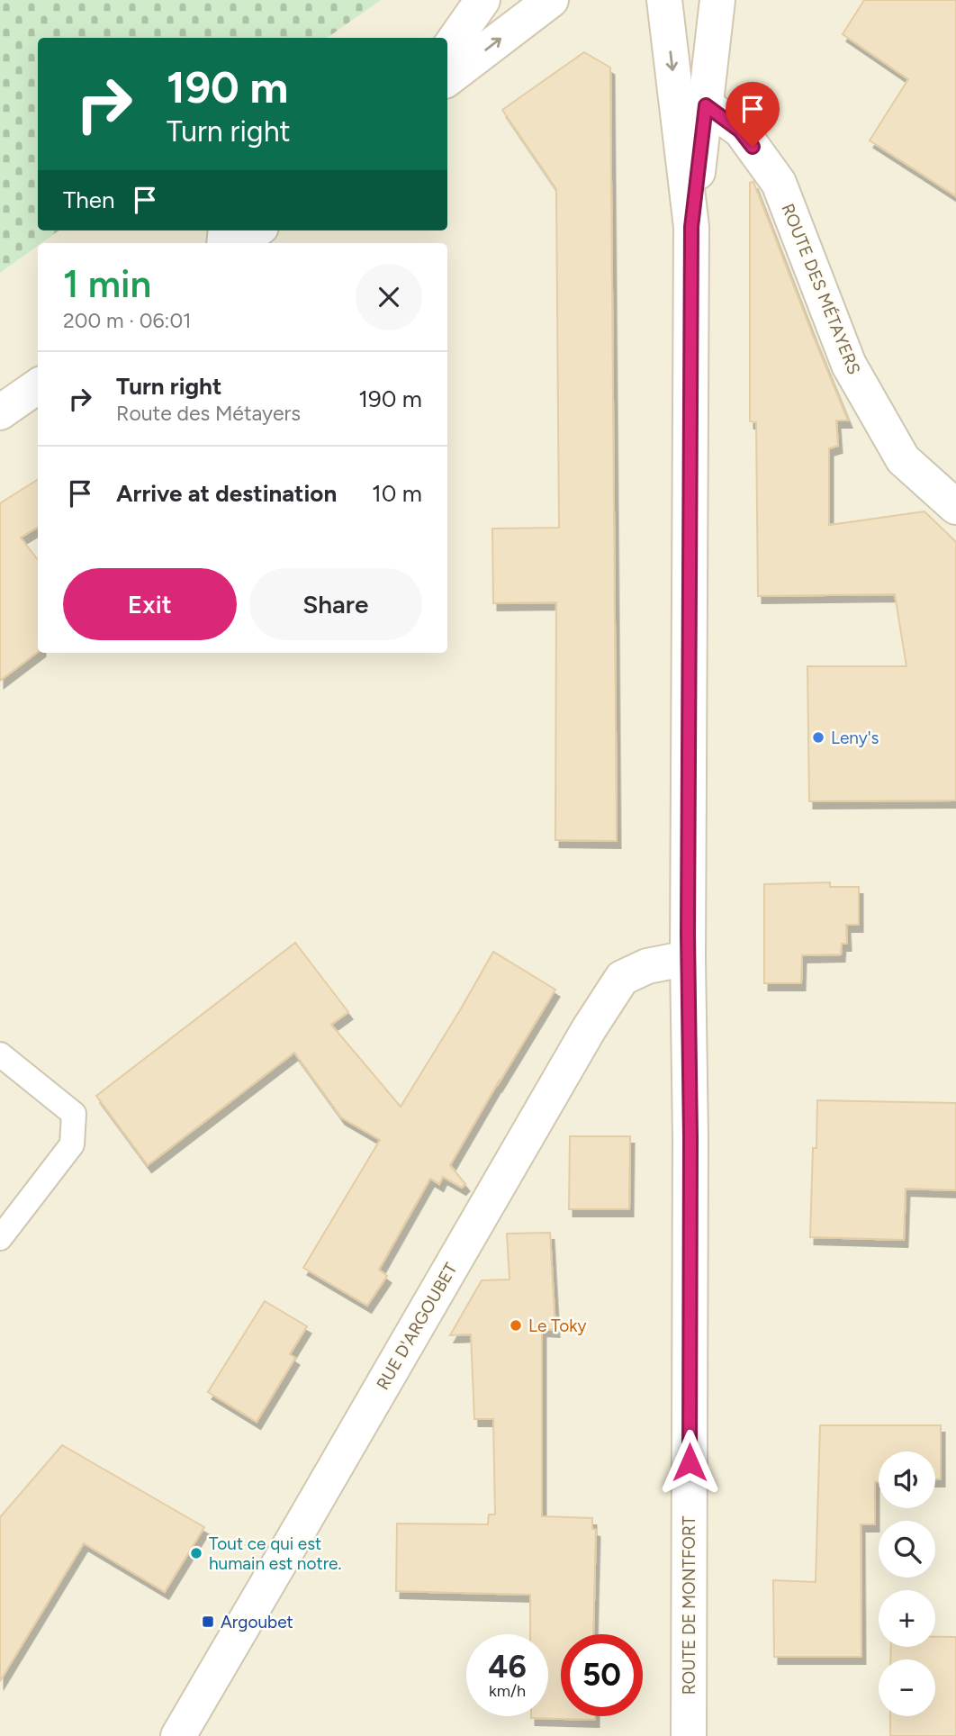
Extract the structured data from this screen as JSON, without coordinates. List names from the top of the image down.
{
  "streets": {
    "main road": ["ROUTE DES MÉTAYERS", "RUE D'ARGOUBET", "ROUTE DE MONTFORT"]
  },
  "crossings": [
    ["ROUTE DES MÉTAYERS", "ROUTE DE MONTFORT"],
    ["RUE D'ARGOUBET", "ROUTE DE MONTFORT"]
  ],
  "places": {
    "other": ["Leny's", "Le Toky", "Tout ce qui est humain est notre."],
    "transit": ["Argoubet"]
  },
  "page": {
    "turn": ["190 m", "Turn right"],
    "then": "Then",
    "heading": ["1 min", "200 m · 06:01"],
    "list": [
      {
        "name": "Turn right",
        "note": "Route des Métayers",
        "value": "190 m"
      },
      {
        "name": "Arrive at destination",
        "value": "10 m"
      }
    ],
    "buttons": ["Exit", "Share"],
    "map_buttons": ["+", "−"],
    "speed": "46 km/h",
    "limit": "50"
  }
}
